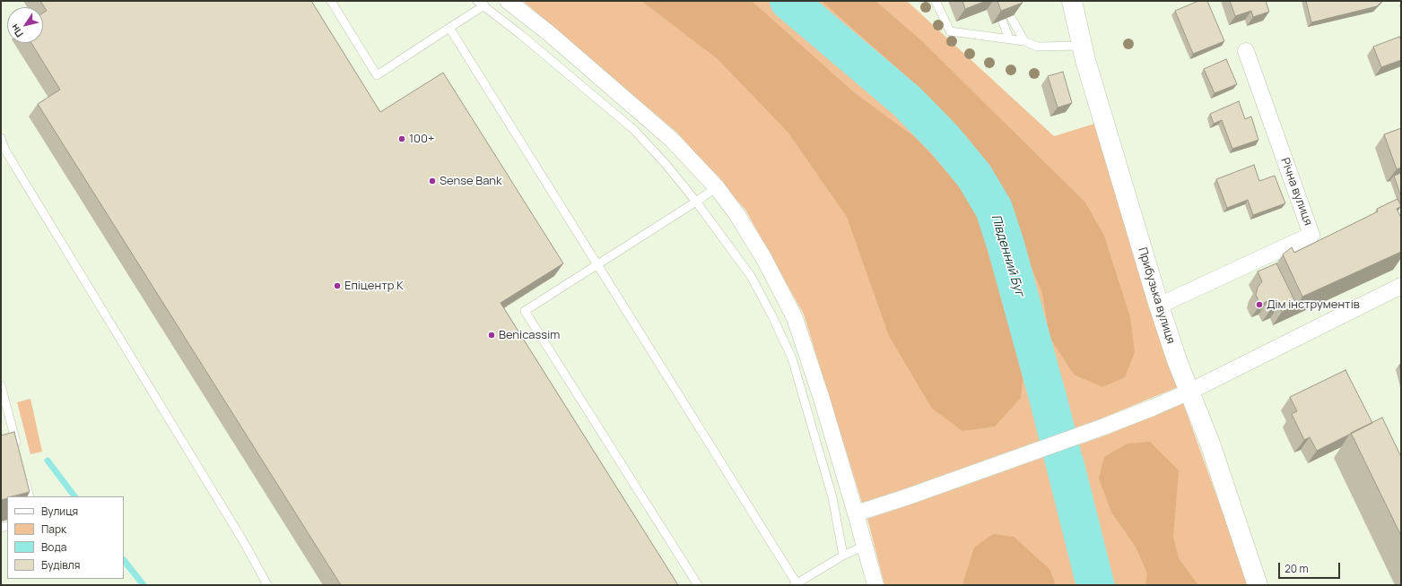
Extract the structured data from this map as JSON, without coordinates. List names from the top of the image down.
{
  "streets": {
    "street": ["Річна вулиця", "Прибузька вулиця"]
  },
  "crossings": [
    ["Річна вулиця", "Прибузька вулиця"]
  ],
  "water": ["Південний Буг"],
  "places": [
    "100+",
    "Sense Bank",
    "Епіцентр К",
    "Дім інструментів",
    "Benicassim"
  ],
  "legend": [
    "Вулиця",
    "Парк",
    "Вода",
    "Будівля"
  ],
  "scale_bar": "20 m",
  "north": "bottom left"
}
